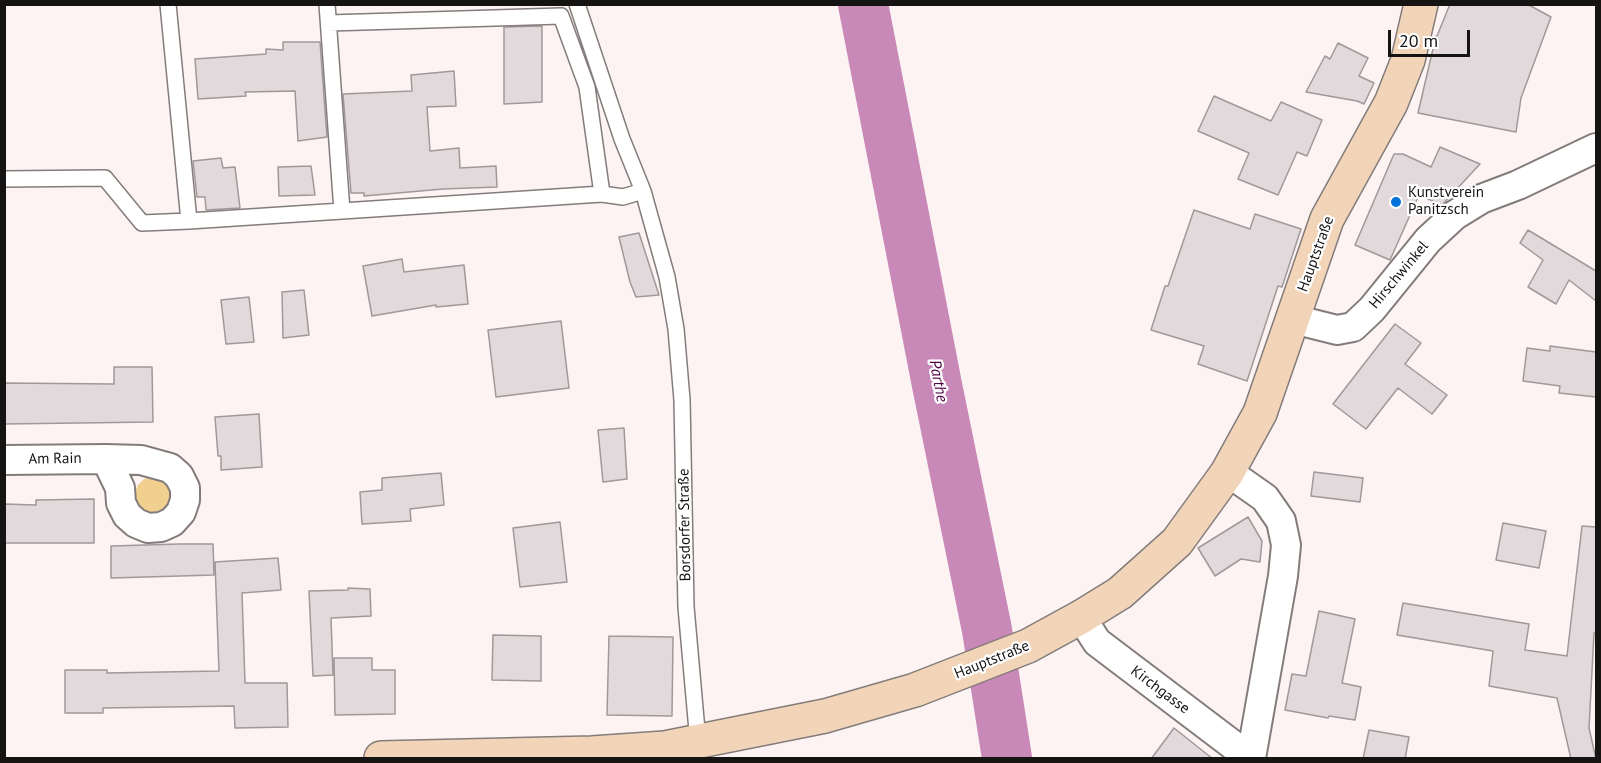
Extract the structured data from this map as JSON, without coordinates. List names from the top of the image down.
{
  "streets": {
    "street": [
      "Hauptstraße",
      "Hirschwinkel",
      "Am Rain",
      "Kirchgasse"
    ],
    "lane": ["Borsdorfer Straße"]
  },
  "crossings": [
    ["Hauptstraße", "Hirschwinkel"],
    ["Hauptstraße", "Borsdorfer Straße"],
    ["Hauptstraße", "Kirchgasse"]
  ],
  "water": ["Parthe"],
  "places": ["Kunstverein Panitzsch"],
  "scale_bar": "20 m"
}
